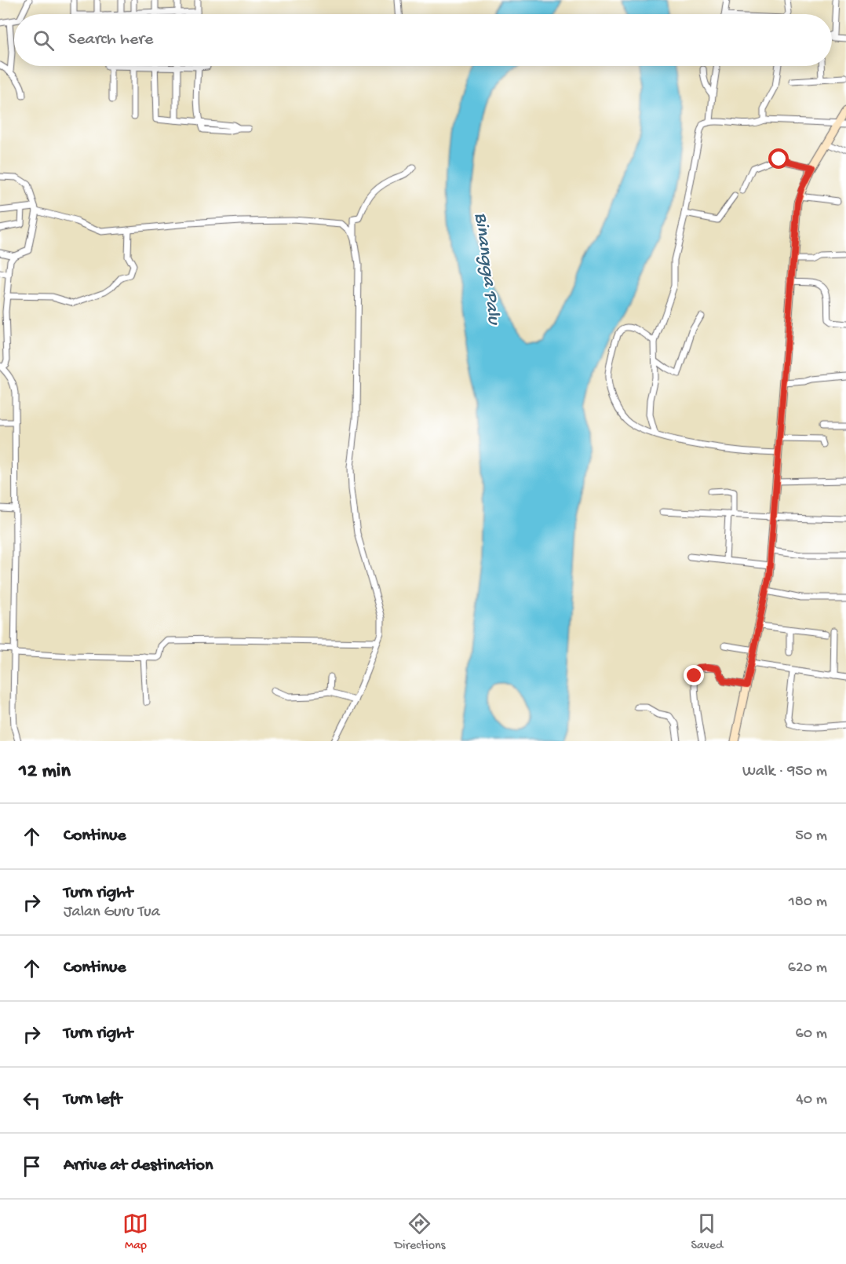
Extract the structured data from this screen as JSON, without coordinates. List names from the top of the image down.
{
  "water": ["Binangga Palu"],
  "page": {
    "search": "Search here",
    "heading": ["12 min", "Walk · 950 m"],
    "list": [
      ["Continue", "50 m"],
      ["Turn right", "Jalan Guru Tua", "180 m"],
      ["Continue", "620 m"],
      ["Turn right", "60 m"],
      ["Turn left", "40 m"],
      "Arrive at destination"
    ],
    "nav": ["Map", "Directions", "Saved"]
  }
}
